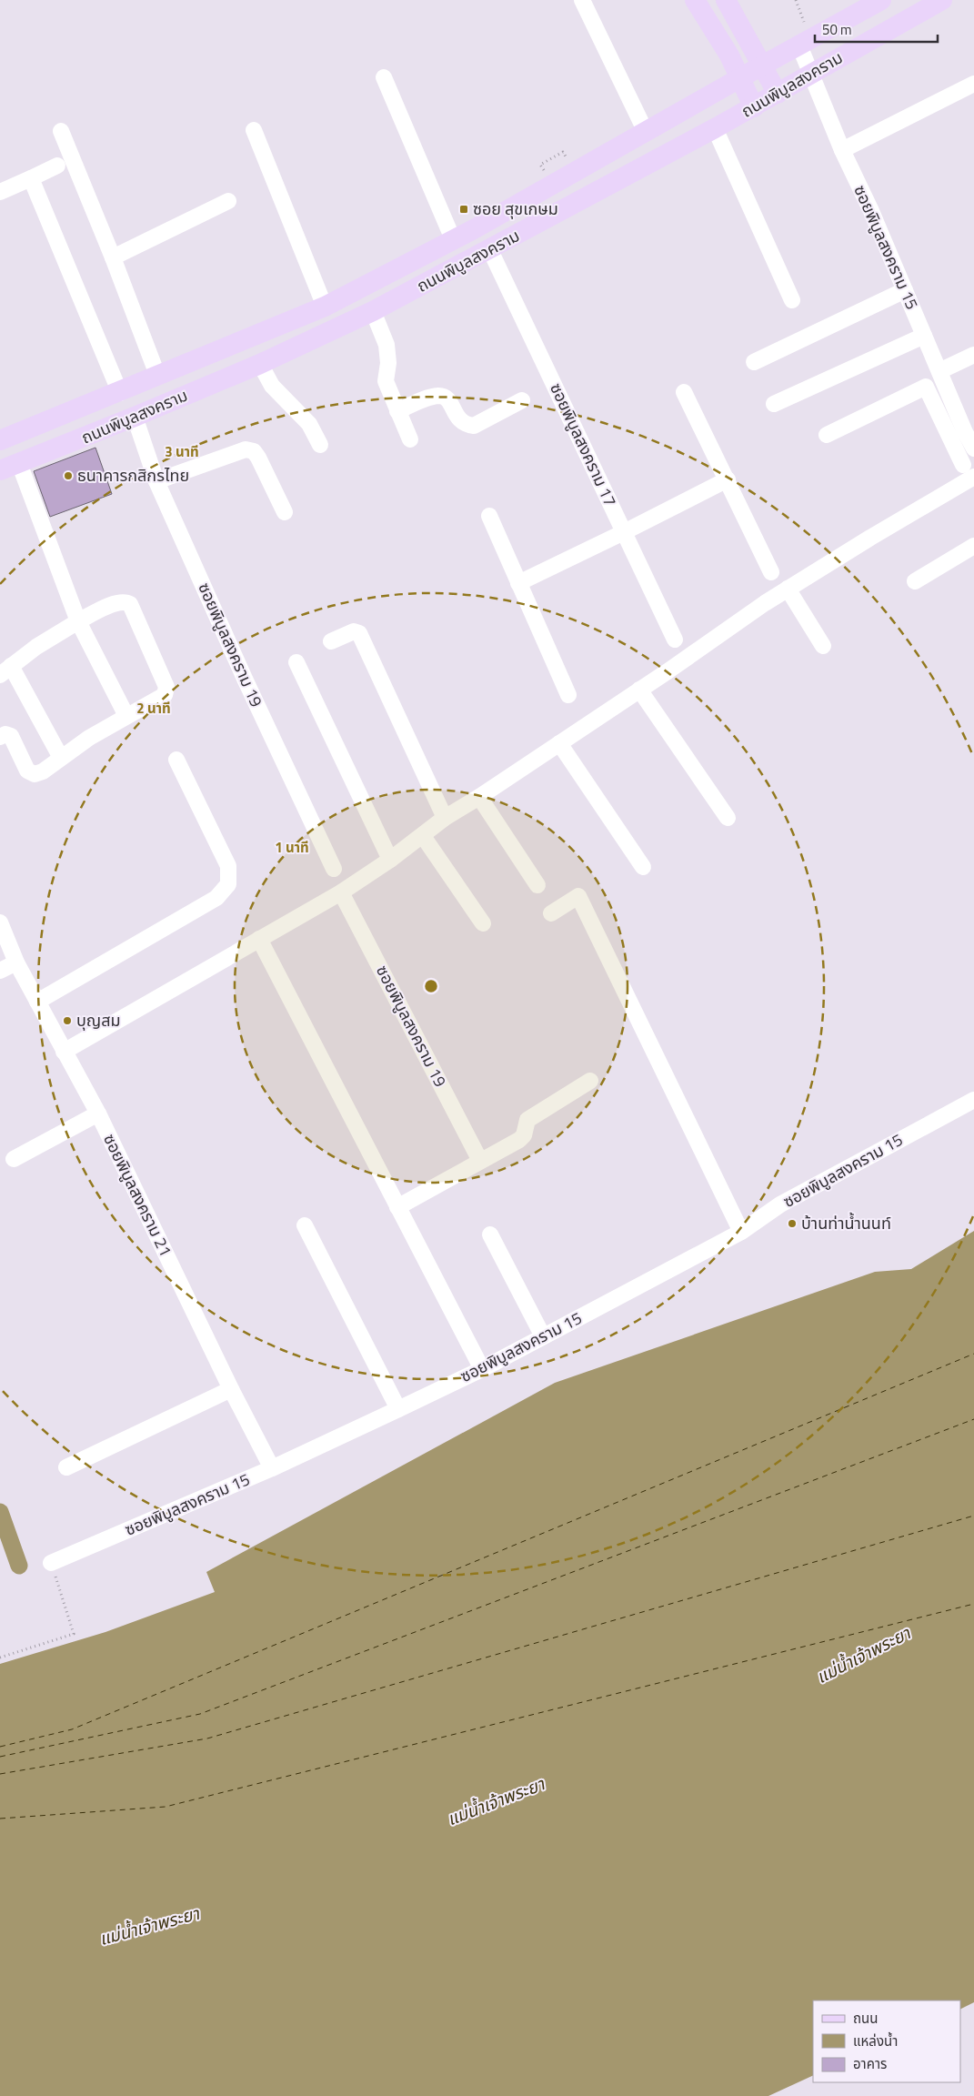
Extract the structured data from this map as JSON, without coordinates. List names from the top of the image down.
{
  "streets": {
    "main road": ["ถนนพิบูลสงคราม"],
    "street": [
      "ซอยพิบูลสงคราม 15",
      "ซอยพิบูลสงคราม 17",
      "ซอยพิบูลสงคราม 19",
      "ซอยพิบูลสงคราม 21"
    ]
  },
  "crossings": [
    ["ถนนพิบูลสงคราม", "ซอยพิบูลสงคราม 15"],
    ["ถนนพิบูลสงคราม", "ซอยพิบูลสงคราม 17"],
    ["ถนนพิบูลสงคราม", "ซอยพิบูลสงคราม 19"],
    ["ซอยพิบูลสงคราม 15", "ซอยพิบูลสงคราม 21"]
  ],
  "water": ["แม่น้ำเจ้าพระยา"],
  "places": {
    "transit": ["ซอย สุขเกษม"],
    "other": ["ธนาคารกสิกรไทย", "บุญสม", "บ้านท่าน้ำนนท์"]
  },
  "legend": ["ถนน", "แหล่งน้ำ", "อาคาร"],
  "scale_bar": "50 m",
  "rings": ["3 นาที", "2 นาที", "1 นาที"]
}
